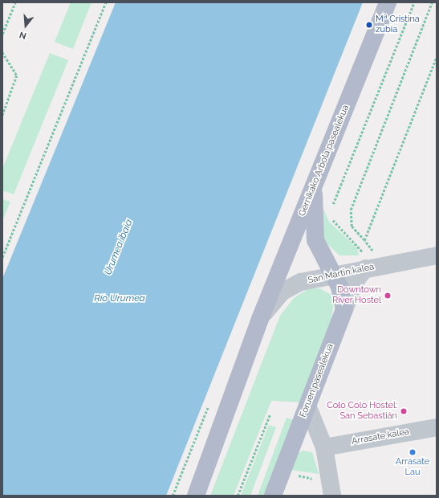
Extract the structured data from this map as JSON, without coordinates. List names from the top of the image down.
{
  "streets": {
    "main road": ["Gernikako Arbola pasealekua", "Foruen pasealekua"],
    "street": ["San Martin kalea", "Arrasate kalea"]
  },
  "crossings": [
    ["Gernikako Arbola pasealekua", "San Martin kalea"],
    ["San Martin kalea", "Foruen pasealekua"]
  ],
  "water": ["Urumea ibaia", "Río Urumea"],
  "places": [
    "Mª Cristina zubia",
    "Downtown River Hostel",
    "Colo Colo Hostel: San Sebastián",
    "Arrasate Lau"
  ],
  "north": "bottom"
}
